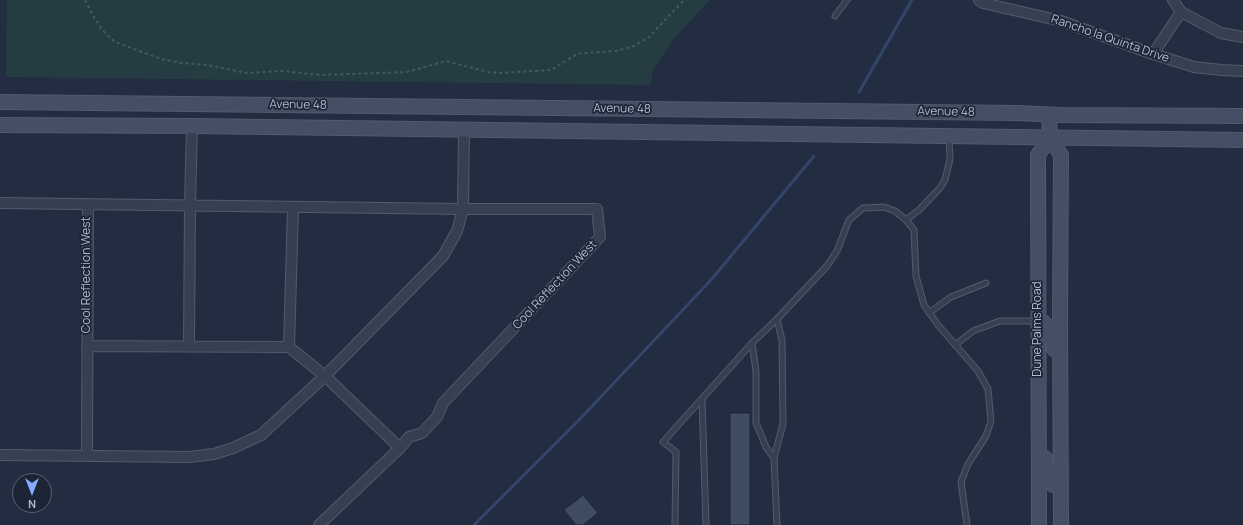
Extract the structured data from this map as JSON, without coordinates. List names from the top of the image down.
{
  "streets": {
    "main road": ["Avenue 48", "Dune Palms Road"],
    "street": ["Rancho la Quinta Drive", "Cool Reflection West"]
  },
  "crossings": [
    ["Avenue 48", "Dune Palms Road"]
  ],
  "north": "bottom"
}
